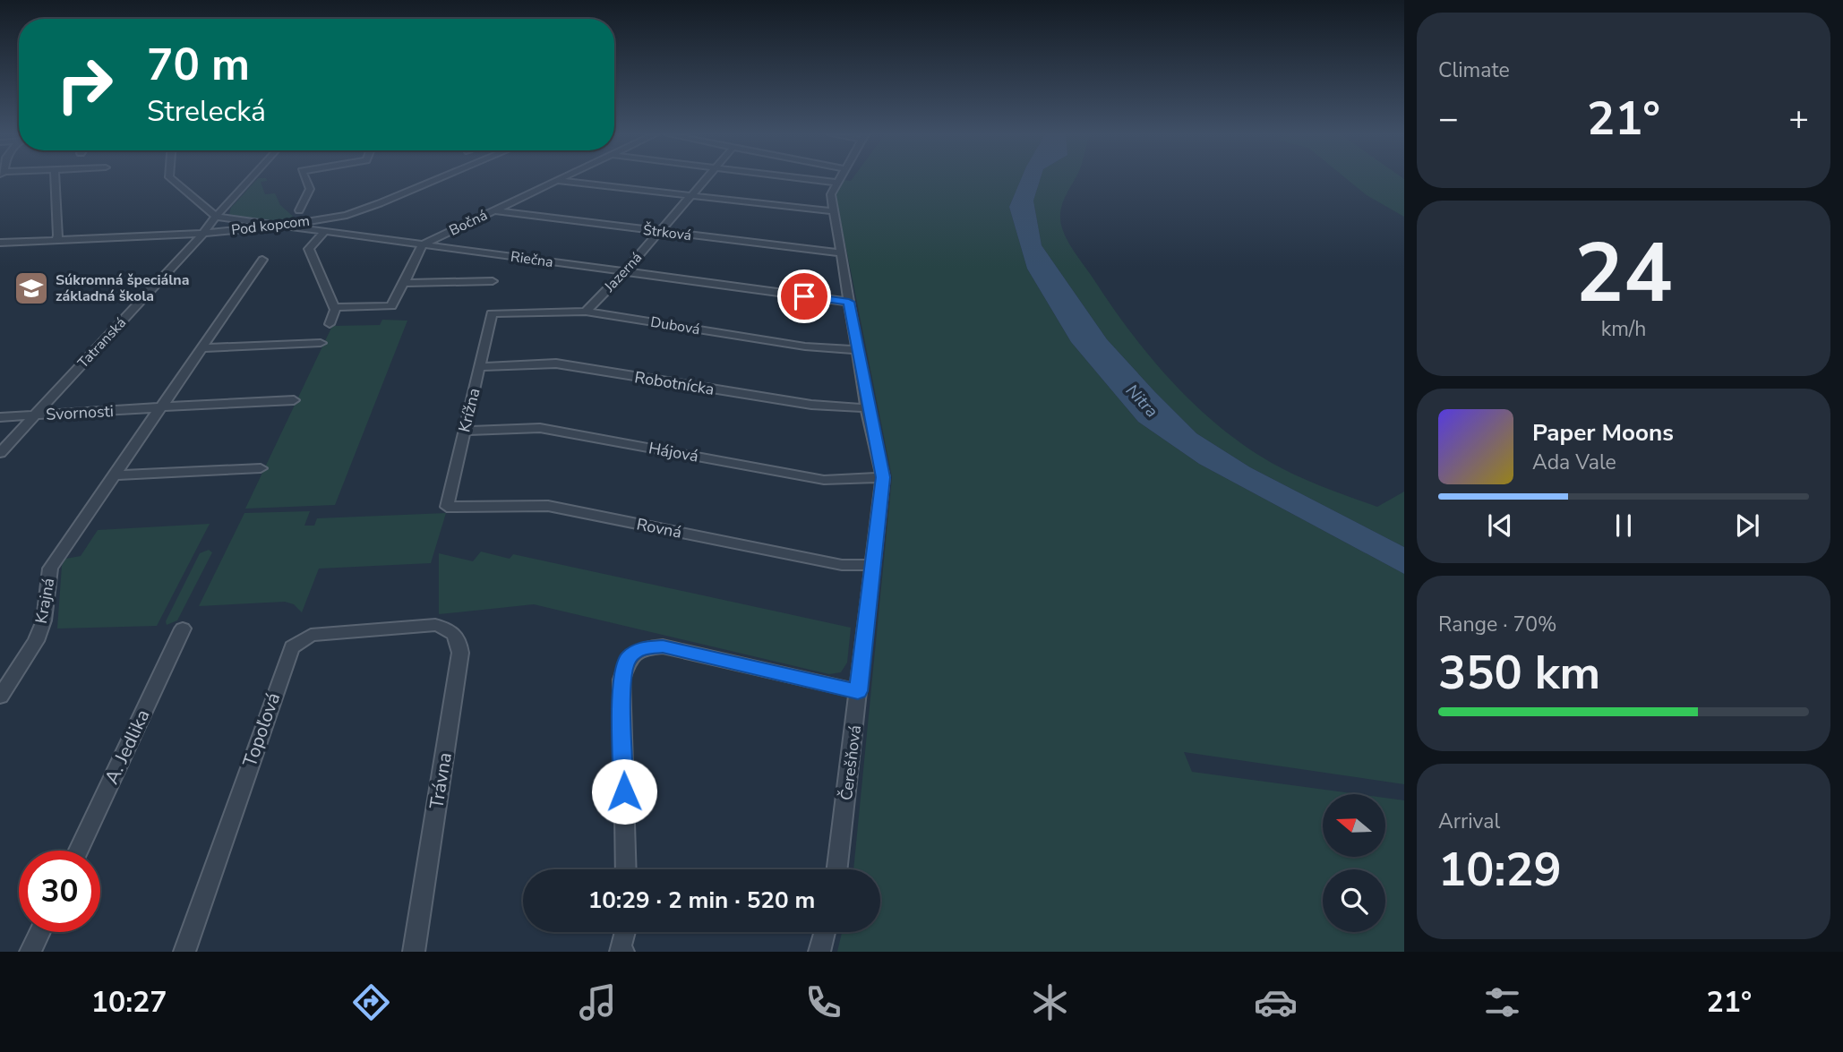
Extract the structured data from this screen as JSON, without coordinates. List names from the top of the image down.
{
  "streets": {
    "street": [
      "Bočná",
      "Pod kopcom",
      "Štrková",
      "Riečna",
      "Jazerná",
      "Dubová",
      "Tatranská",
      "Robotnícka",
      "Krížna",
      "Svornosti",
      "Hájová",
      "Rovná",
      "Krajná",
      "Topoľová",
      "A. Jedlika",
      "Čerešňová",
      "Trávna"
    ]
  },
  "crossings": [
    ["Bočná", "Štrková"],
    ["Bočná", "Riečna"],
    ["Pod kopcom", "Riečna"],
    ["Pod kopcom", "Tatranská"],
    ["Štrková", "Jazerná"],
    ["Štrková", "Čerešňová"],
    ["Riečna", "Jazerná"],
    ["Riečna", "Tatranská"],
    ["Riečna", "Čerešňová"],
    ["Jazerná", "Dubová"],
    ["Dubová", "Krížna"],
    ["Dubová", "Čerešňová"],
    ["Tatranská", "Svornosti"],
    ["Robotnícka", "Krížna"],
    ["Robotnícka", "Čerešňová"],
    ["Krížna", "Hájová"],
    ["Krížna", "Rovná"],
    ["Svornosti", "Krajná"],
    ["Hájová", "Čerešňová"],
    ["Rovná", "Čerešňová"],
    ["Topoľová", "Trávna"]
  ],
  "water": ["Nitra"],
  "places": {
    "school or university": ["Súkromná špeciálna základná škola"]
  },
  "north": "left",
  "page": {
    "tile": [
      "Climate",
      ["24", "km/h"],
      ["Range · 70%", "350 km"],
      ["Arrival", "10:29"]
    ],
    "turn": ["70 m", "Strelecká"],
    "heat": ["−", "21°", "+"],
    "song": ["Paper Moons", "Ada Vale"],
    "limit": "30",
    "trip": "10:29 · 2 min · 520 m",
    "tabs": ["10:27", "21°"]
  }
}
